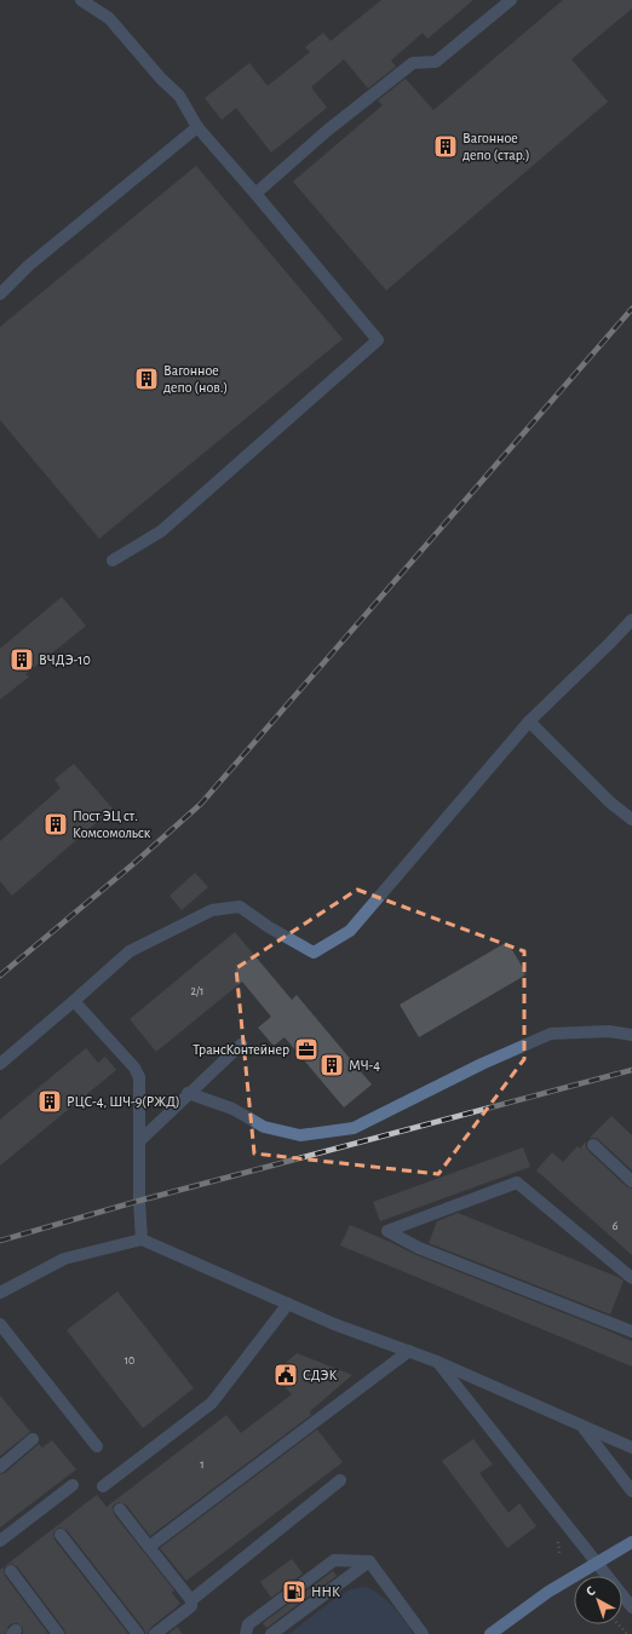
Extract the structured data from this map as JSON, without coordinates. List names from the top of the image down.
{
  "places": {
    "building": [
      "Вагонное депо (стар.)",
      "Вагонное депо (нов.)",
      "ВЧДЭ-10",
      "Пост ЭЦ ст. Комсомольск",
      "МЧ-4",
      "РЦС-4, ШЧ-9(РЖД)"
    ],
    "office": ["ТрансКонтейнер"],
    "public building": ["СДЭК"],
    "fuel station": ["ННК"]
  },
  "house_numbers": [
    "2/1",
    "6",
    "10",
    "1"
  ],
  "north": "top left"
}
